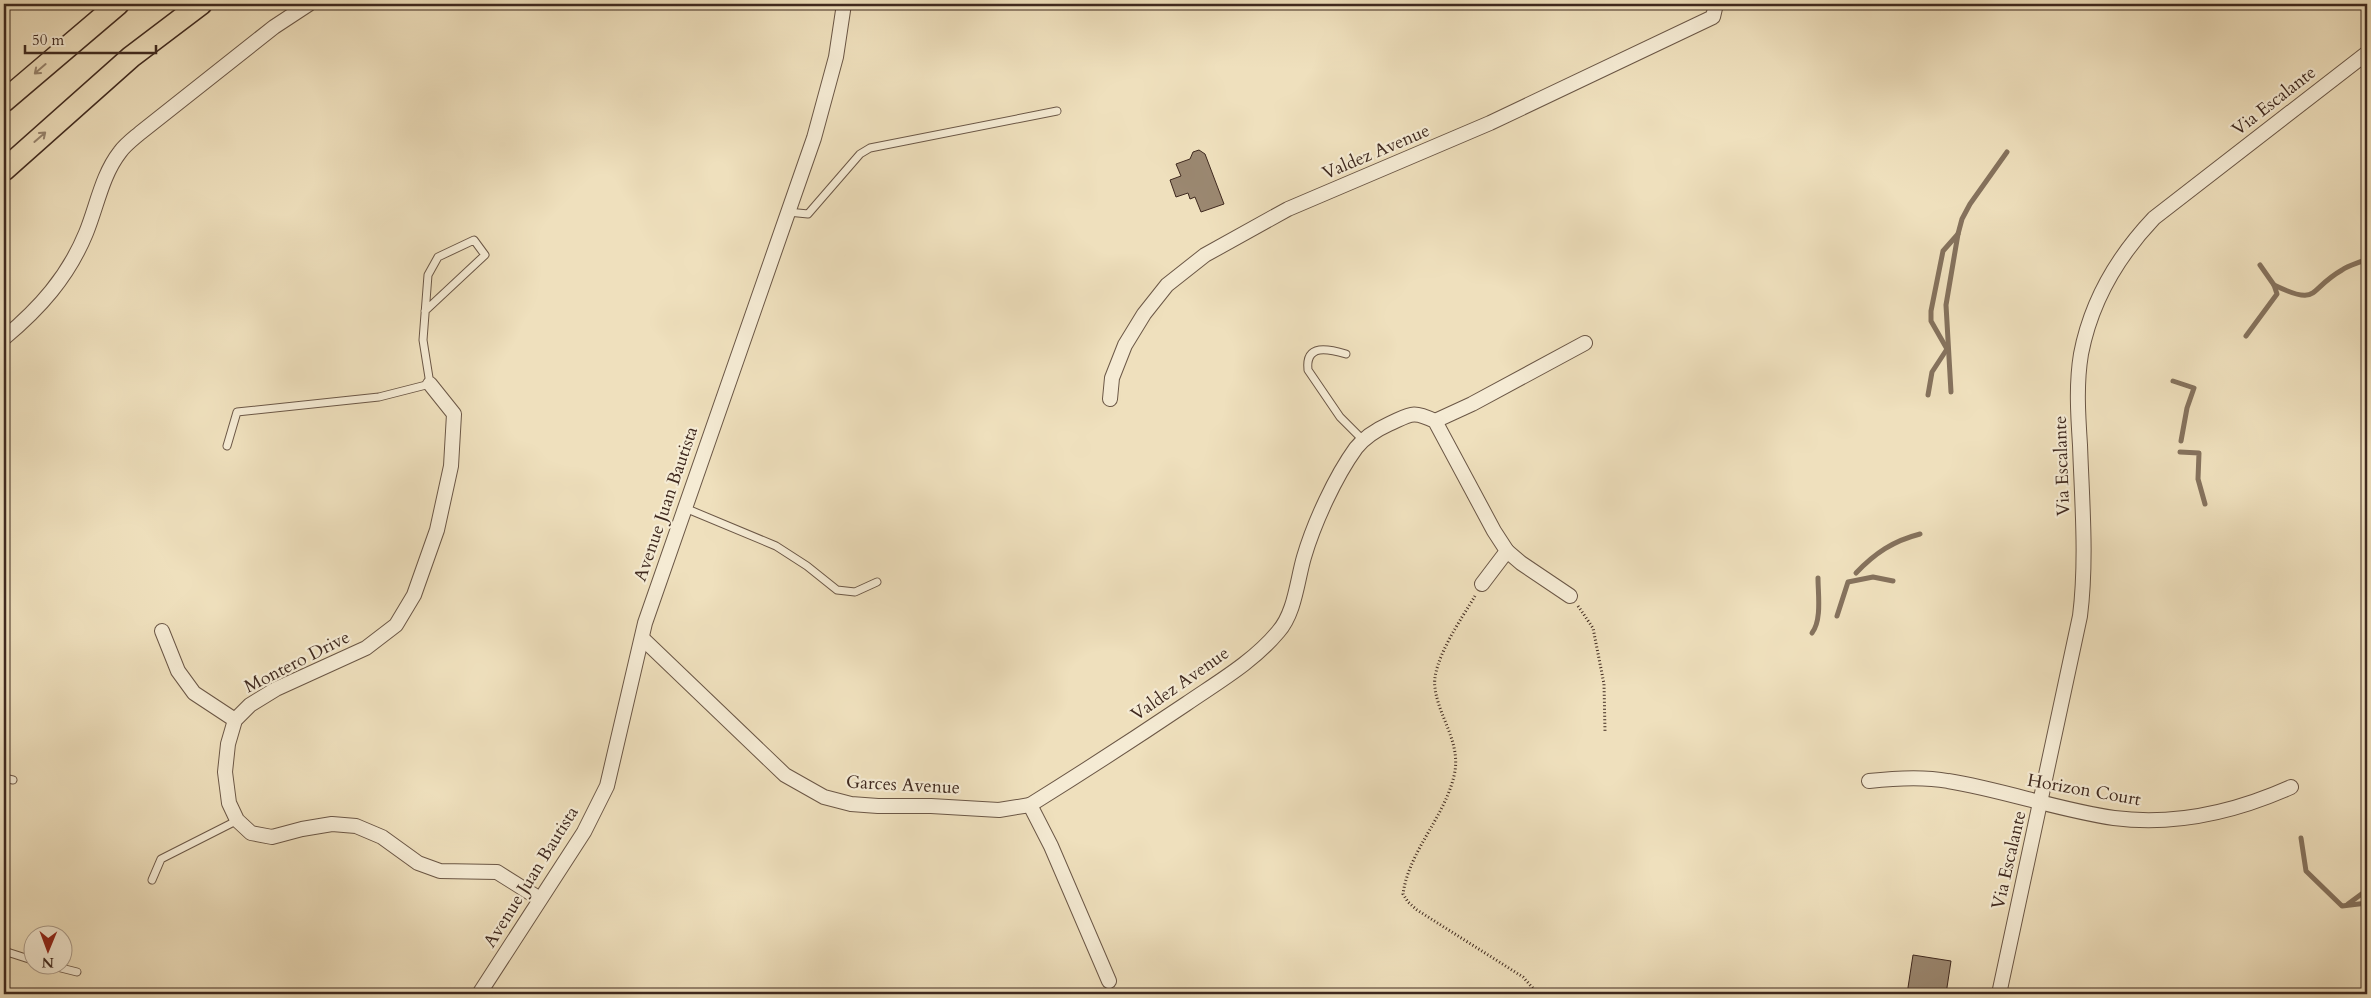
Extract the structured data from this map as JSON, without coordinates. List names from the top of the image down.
{
  "streets": {
    "street": [
      "Via Escalante",
      "Valdez Avenue",
      "Avenue Juan Bautista",
      "Montero Drive",
      "Garces Avenue",
      "Horizon Court"
    ]
  },
  "crossings": [
    ["Via Escalante", "Horizon Court"],
    ["Valdez Avenue", "Garces Avenue"],
    ["Avenue Juan Bautista", "Garces Avenue"]
  ],
  "scale_bar": "50 m",
  "north": "bottom"
}
